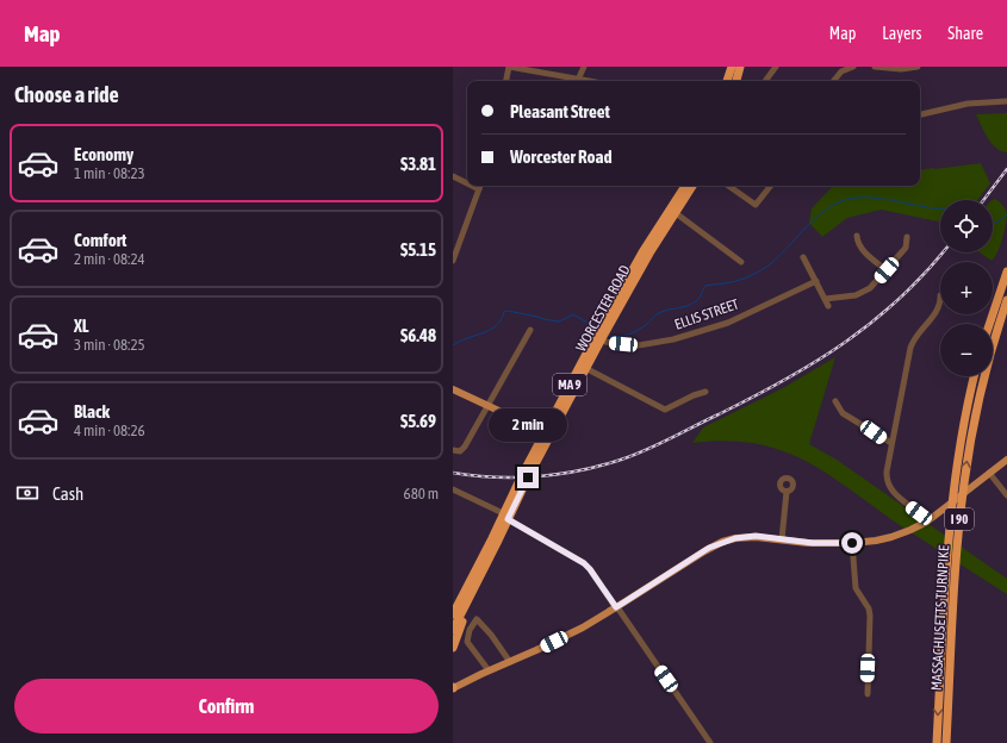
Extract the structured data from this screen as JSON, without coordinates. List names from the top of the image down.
{
  "streets": {
    "highway": [
      "WORCESTER ROAD",
      "MA 9",
      "I 90",
      "MASSACHUSETTS TURNPIKE"
    ],
    "street": ["ELLIS STREET"]
  },
  "crossings": [
    ["WORCESTER ROAD", "ELLIS STREET"]
  ],
  "page": {
    "header": "Map",
    "nav": ["Map", "Layers", "Share"],
    "heading": "Choose a ride",
    "banner": ["Pleasant Street", "Worcester Road"],
    "list": [
      {
        "name": "Economy",
        "note": "1 min · 08:23",
        "value": "$3.81"
      },
      {
        "name": "Comfort",
        "note": "2 min · 08:24",
        "value": "$5.15"
      },
      {
        "name": "XL",
        "note": "3 min · 08:25",
        "value": "$6.48"
      },
      {
        "name": "Black",
        "note": "4 min · 08:26",
        "value": "$5.69"
      }
    ],
    "map_buttons": ["+", "−"],
    "bubble": "2 min",
    "pay": ["Cash", "680 m"],
    "buttons": "Confirm"
  }
}
